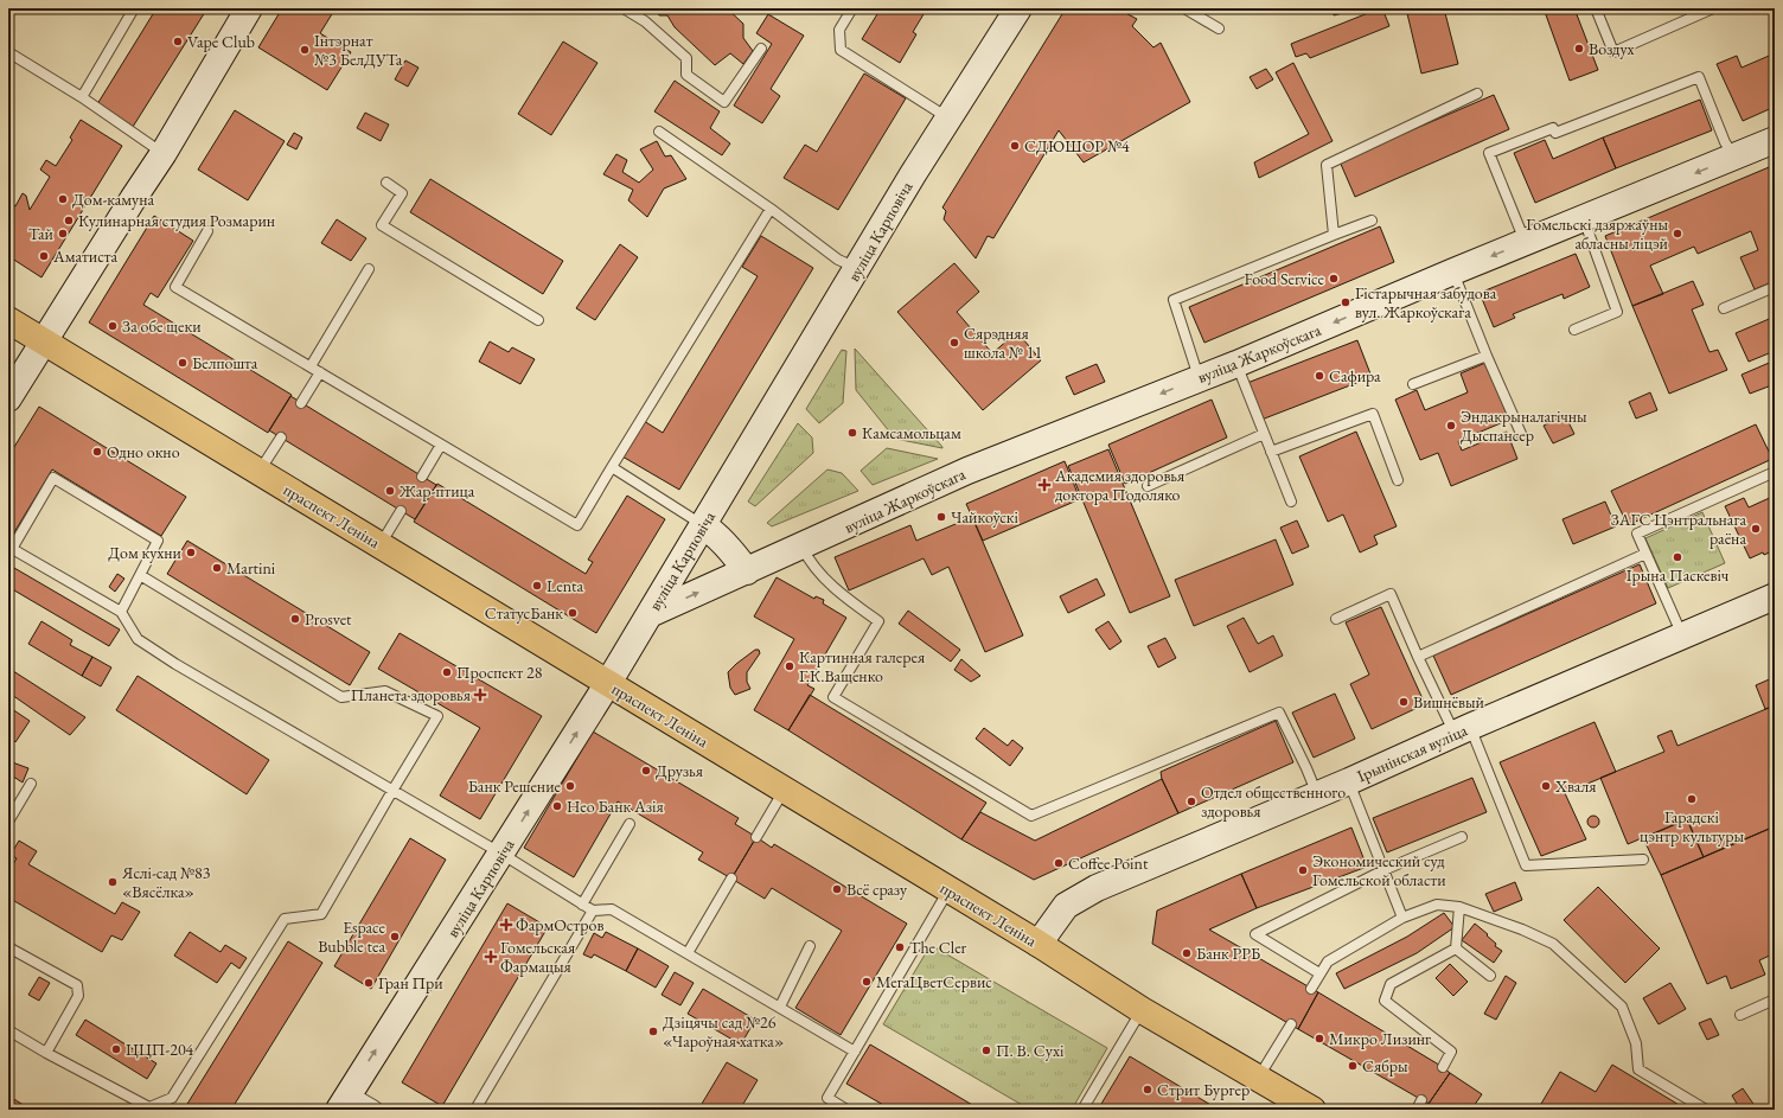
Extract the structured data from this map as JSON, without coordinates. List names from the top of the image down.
{
  "streets": {
    "main road": ["праспект Леніна"],
    "street": ["вуліца Карповіча", "вуліца Жаркоўскага", "Ірынінская вуліца"]
  },
  "crossings": [
    ["вуліца Карповіча", "вуліца Жаркоўскага"],
    ["вуліца Карповіча", "праспект Леніна"],
    ["праспект Леніна", "Ірынінская вуліца"]
  ],
  "one_way": ["вуліца Карповіча"],
  "places": {
    "other": [
      "Vape Club",
      "Воздух",
      "Інтэрнат №3 БелДУТа",
      "СДЮШОР №4",
      "Дом-камуна",
      "Кулинарная студия Розмарин",
      "Тай",
      "Гомельскі дзяржаўны абласны ліцэй",
      "Аматиста",
      "Food Service",
      "Гістарычная забудова вул. Жаркоўскага",
      "За обе щеки",
      "Сярэдняя школа № 11",
      "Белпошта",
      "Сафира",
      "Эндакрыналагічны Дыспансер",
      "Камсамольцам",
      "Одно окно",
      "Жар-птица",
      "Чайкоўскі",
      "ЗАГС Цэнтральнага раёна",
      "Дом кухни",
      "Ірына Паскевіч",
      "Martini",
      "Lenta",
      "СтатусБанк",
      "Prosvet",
      "Картинная галерея Г.К.Ващенко",
      "Проспект 28",
      "Вишнёвый",
      "Друзья",
      "Банк Решение",
      "Хваля",
      "Гарадскі цэнтр культуры",
      "Отдел общественного здоровья",
      "Нео Банк Азія",
      "Coffee Point",
      "Экономический суд Гомельской области",
      "Яслі-сад №83 «Вясёлка»",
      "Всё сразу",
      "Espace Bubble tea",
      "The Cler",
      "Банк РРБ",
      "МегаЦветСервис",
      "Гран При",
      "Дзіцячы сад №26 «Чароўная хатка»",
      "Микро Лизинг",
      "ЦЦП-204",
      "П. В. Сухі",
      "Сябры",
      "Стрит Бургер"
    ],
    "health": [
      "Академия здоровья доктора Подоляко",
      "Планета здоровья",
      "ФармОстров",
      "Гомельская Фармацыя"
    ]
  }
}
